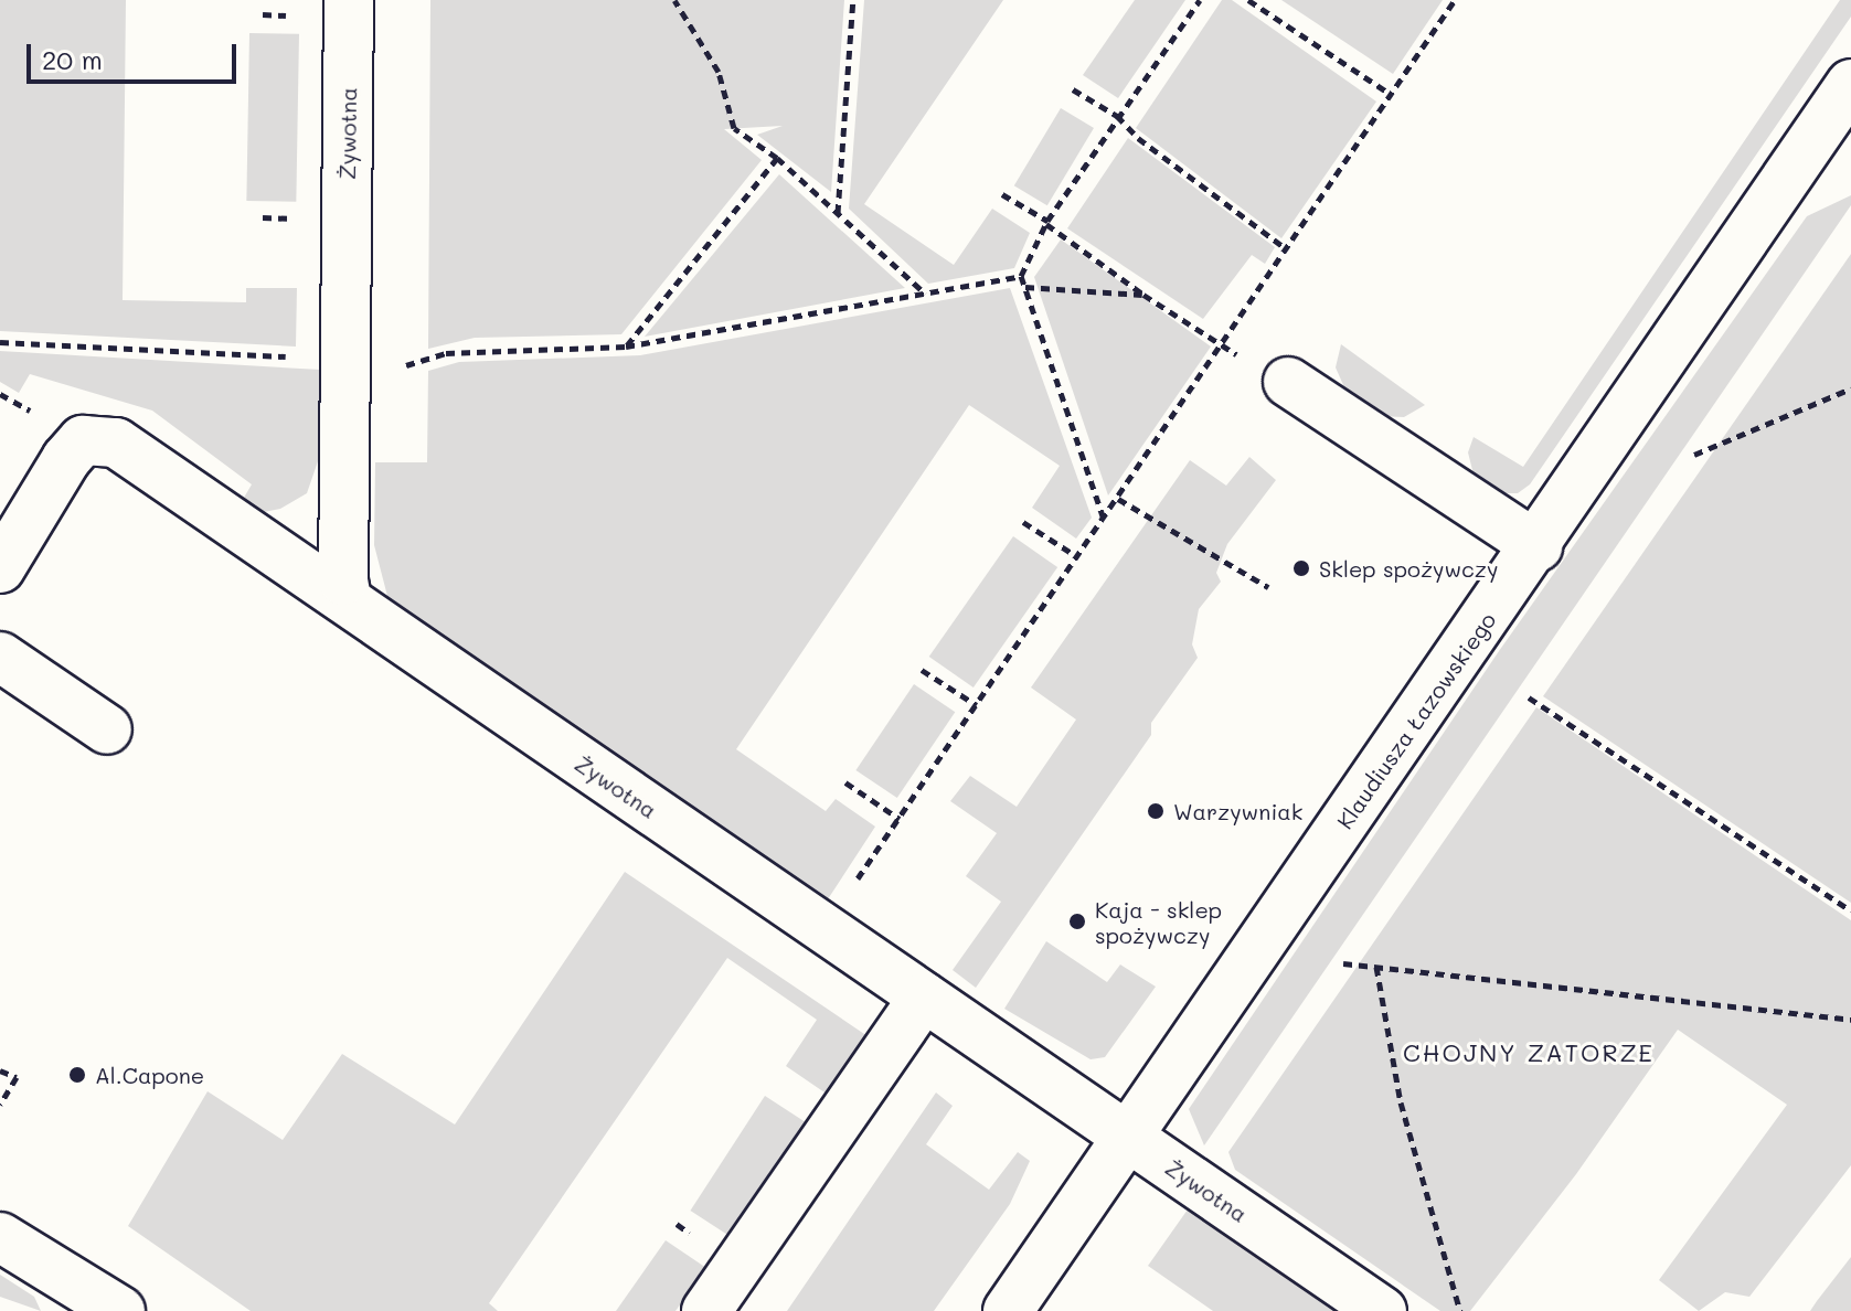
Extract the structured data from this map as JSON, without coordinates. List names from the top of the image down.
{
  "streets": {
    "street": ["Żywotna", "Klaudiusza Łazowskiego"]
  },
  "crossings": [
    ["Żywotna", "Klaudiusza Łazowskiego"]
  ],
  "districts": ["CHOJNY ZATORZE"],
  "places": [
    "Sklep spożywczy",
    "Warzywniak",
    "Kaja - sklep spożywczy",
    "Al.Capone"
  ],
  "scale_bar": "20 m"
}
